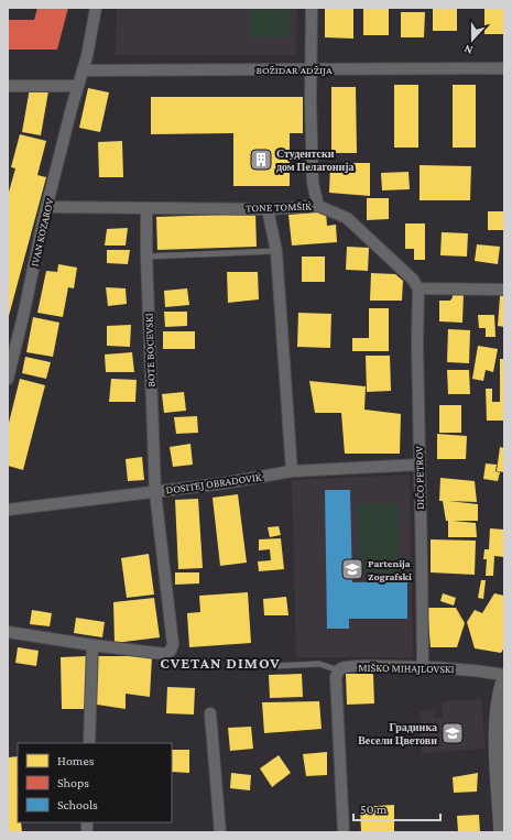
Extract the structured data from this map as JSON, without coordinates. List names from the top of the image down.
{
  "streets": {
    "street": [
      "BOŽIDAR ADŽIJA",
      "TONE TOMŠIḰ",
      "IVAN KOZAROV",
      "BOTE BOCEVSKI",
      "DIČO PETROV",
      "DOSITEJ OBRADOVIḰ",
      "MIŠKO MIHAJLOVSKI"
    ]
  },
  "crossings": [
    ["BOŽIDAR ADŽIJA", "IVAN KOZAROV"],
    ["TONE TOMŠIḰ", "IVAN KOZAROV"],
    ["TONE TOMŠIḰ", "BOTE BOCEVSKI"],
    ["TONE TOMŠIḰ", "DIČO PETROV"],
    ["BOTE BOCEVSKI", "DOSITEJ OBRADOVIḰ"],
    ["DIČO PETROV", "DOSITEJ OBRADOVIḰ"],
    ["DIČO PETROV", "MIŠKO MIHAJLOVSKI"]
  ],
  "districts": ["CVETAN DIMOV"],
  "places": {
    "building": ["Студентски дом Пелагонија"],
    "school or university": ["Partenija Zografski", "Градинка Весели Цветови"]
  },
  "legend": ["Homes", "Shops", "Schools"],
  "scale_bar": "50 m",
  "north": "bottom"
}
